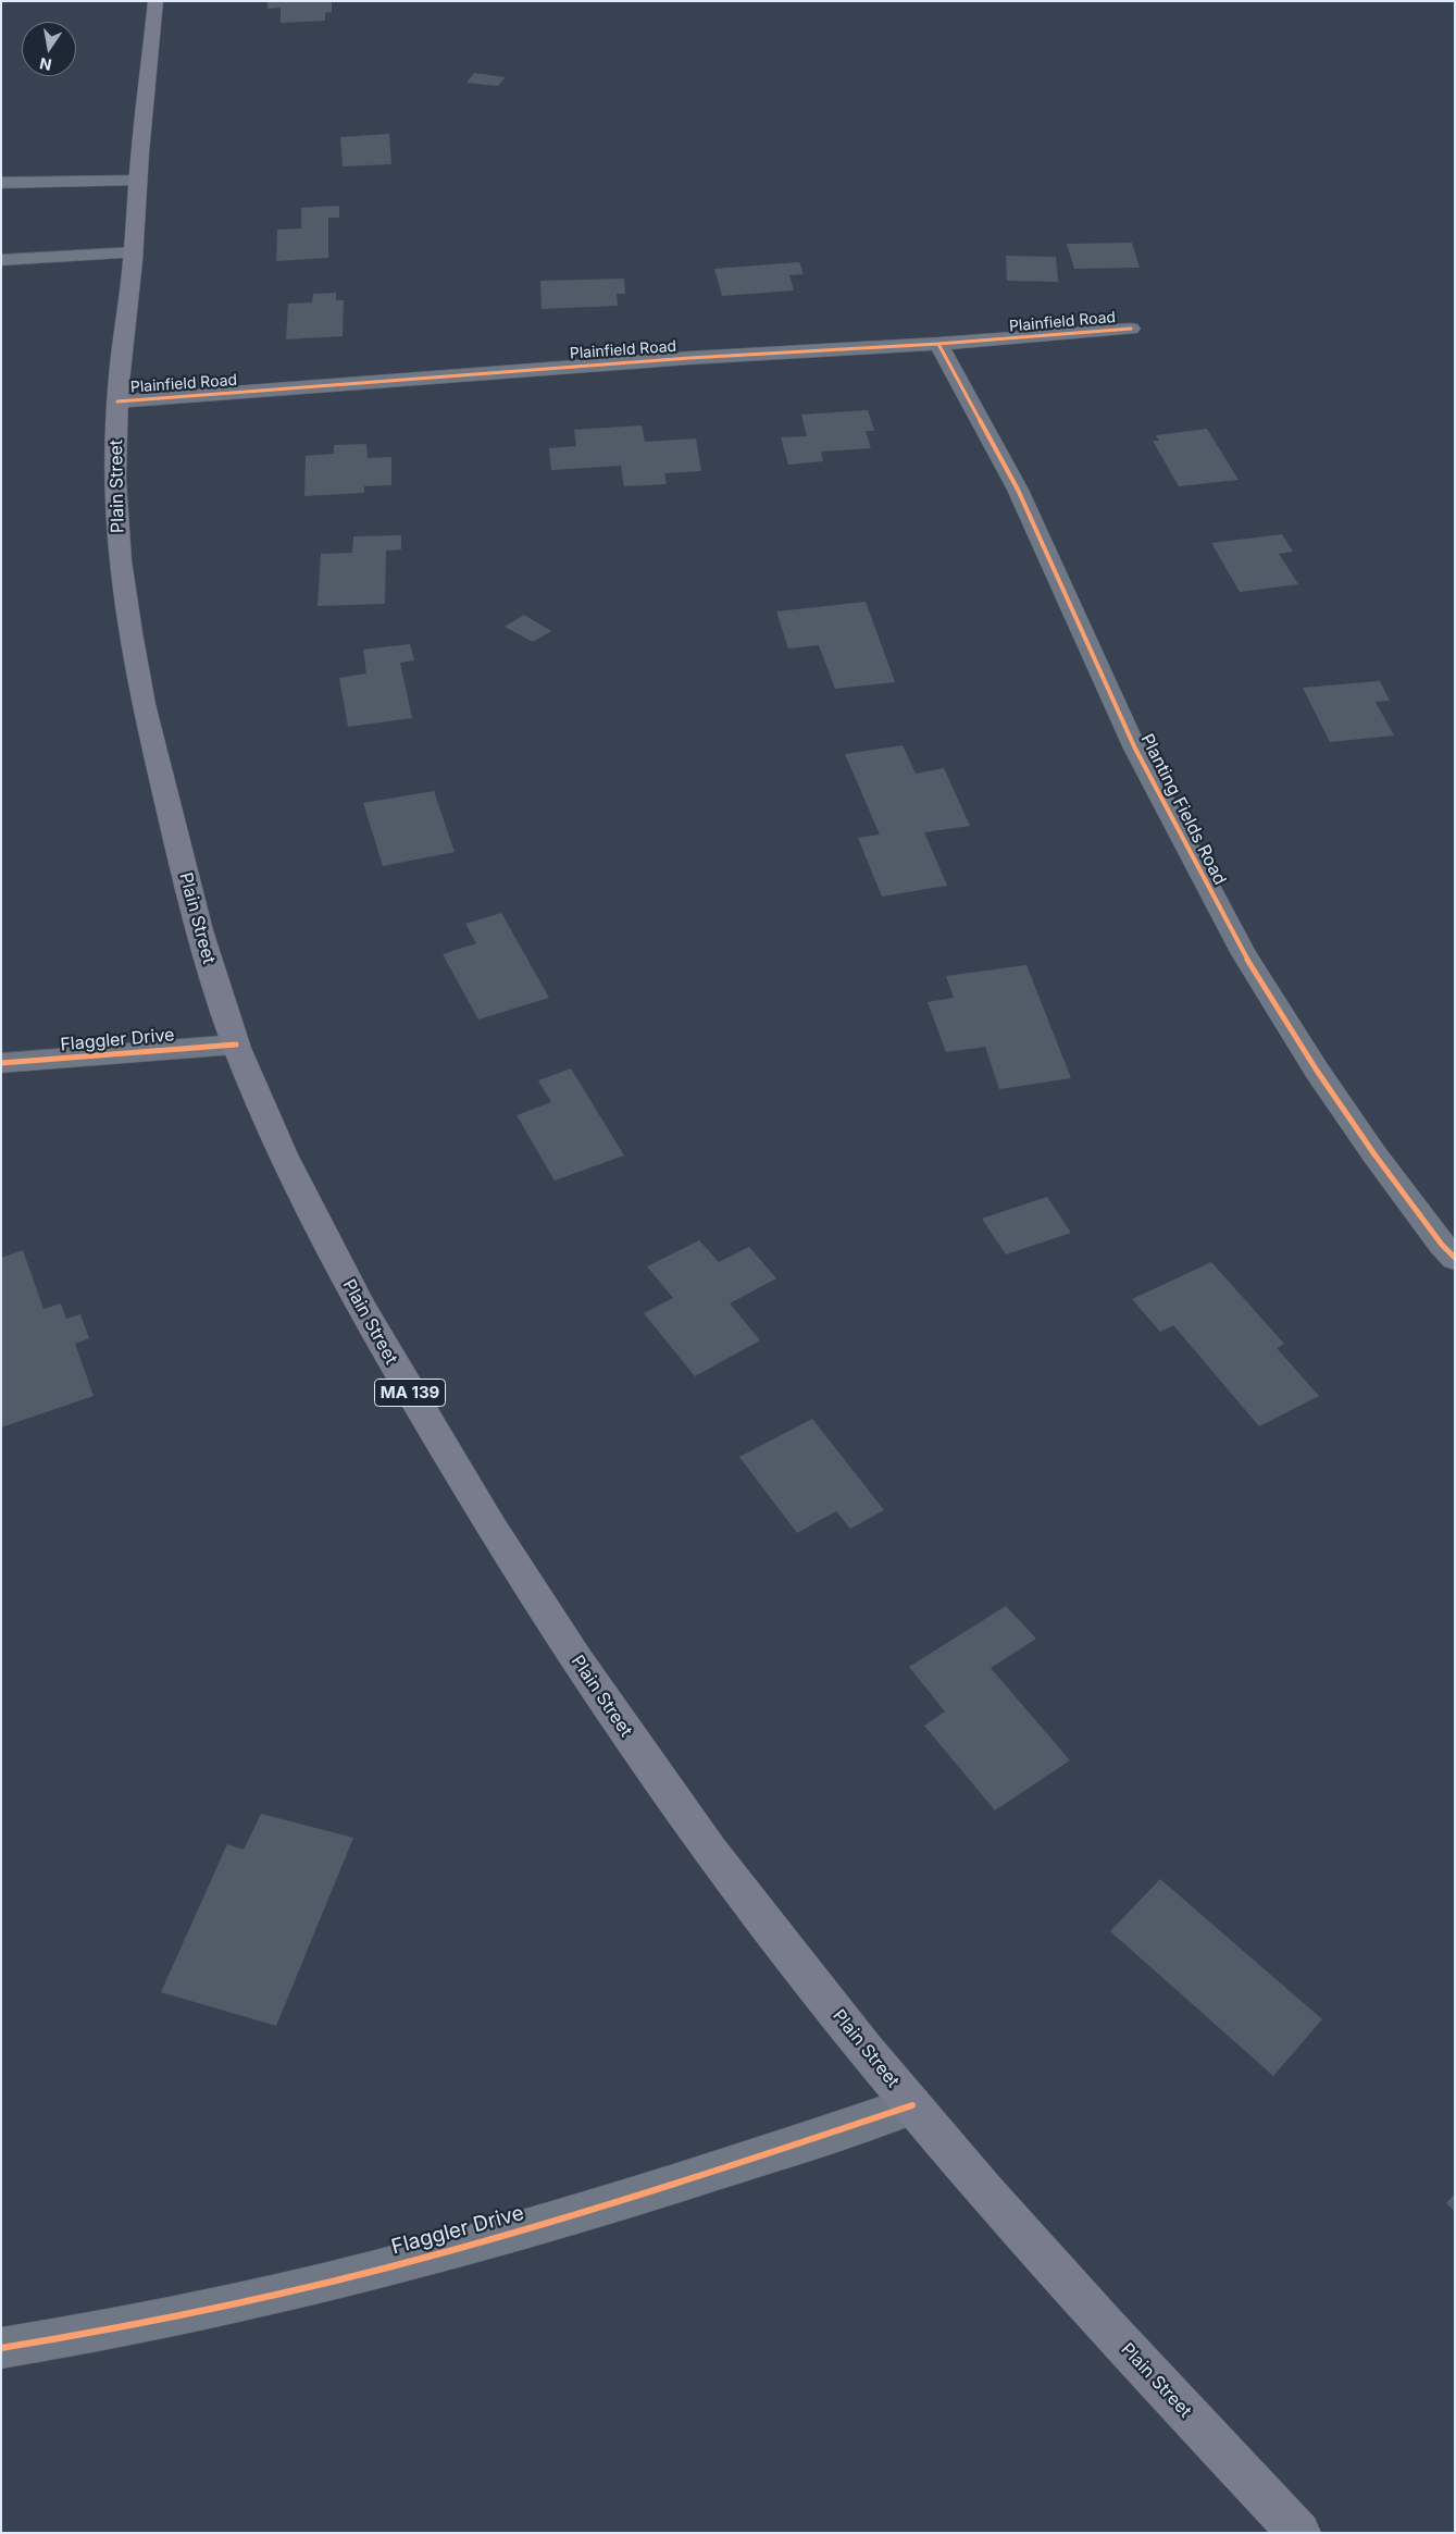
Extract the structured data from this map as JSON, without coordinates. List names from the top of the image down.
{
  "streets": {
    "main road": ["Plain Street", "MA 139"],
    "street": ["Plainfield Road", "Planting Fields Road", "Flaggler Drive"]
  },
  "crossings": [
    ["Plainfield Road", "Plain Street"],
    ["Plainfield Road", "Planting Fields Road"],
    ["Plain Street", "Flaggler Drive"]
  ],
  "north": "bottom"
}
